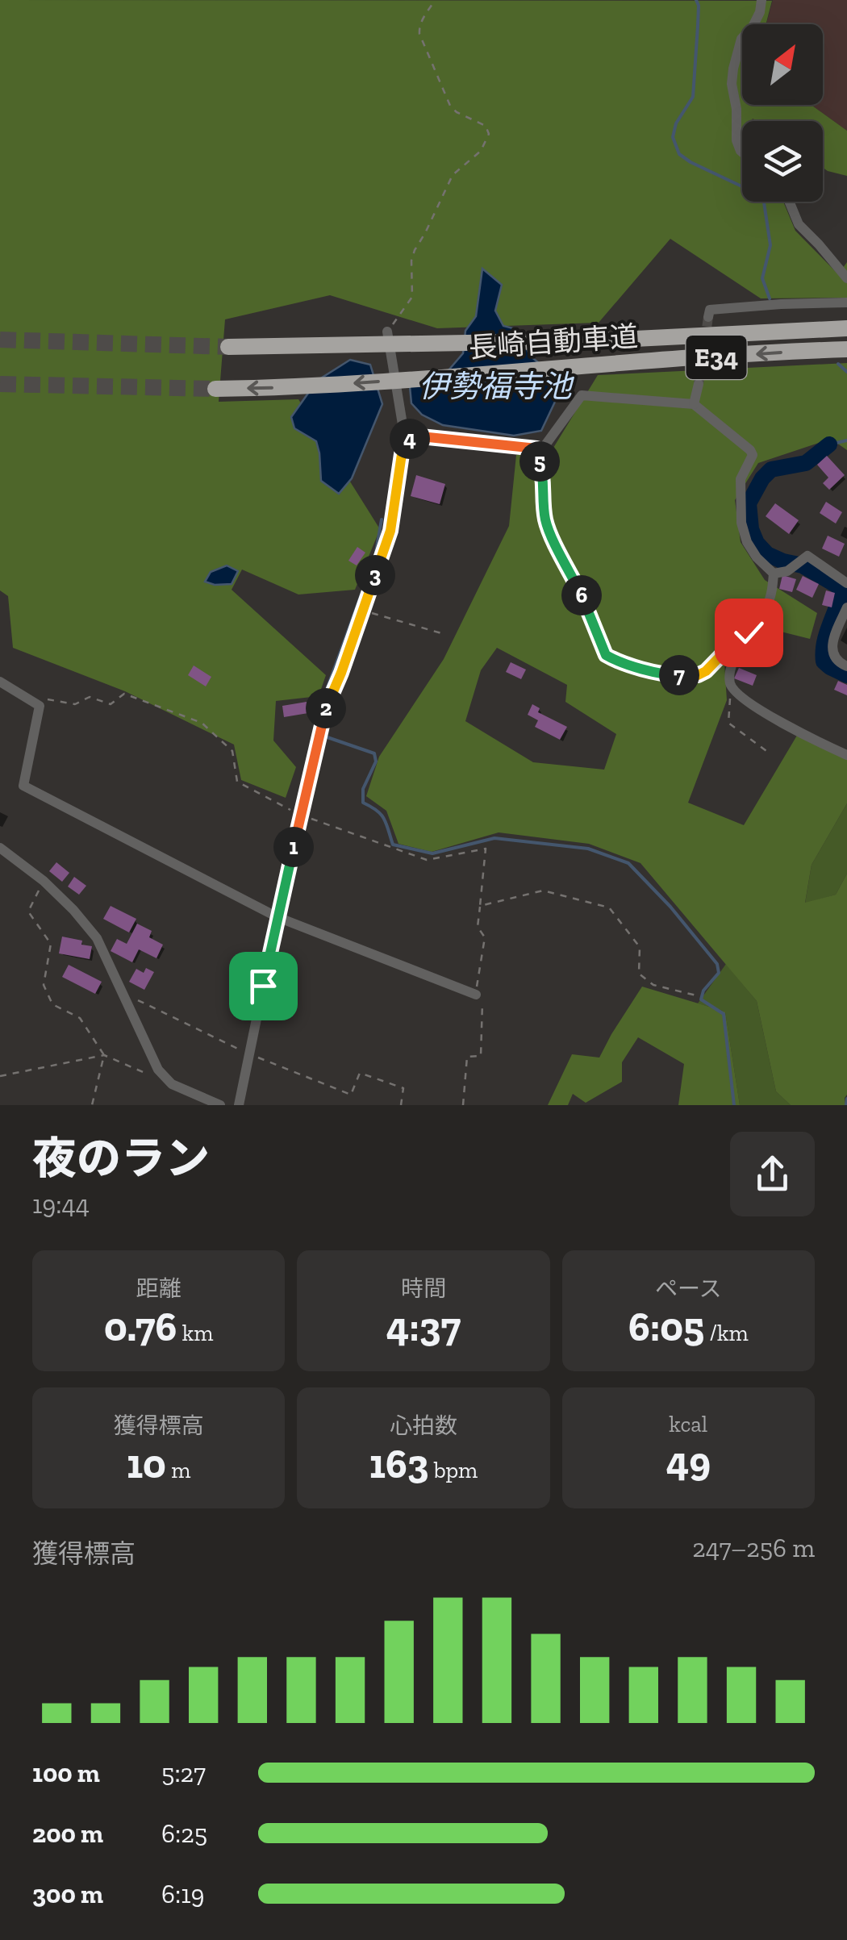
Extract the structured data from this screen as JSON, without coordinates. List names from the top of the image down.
{
  "streets": {
    "highway": ["長崎自動車道", "E34"]
  },
  "water": ["伊勢福寺池"],
  "north": "top right",
  "page": {
    "pins": [
      "4",
      "5",
      "3",
      "6",
      "7",
      "2",
      "1"
    ],
    "heading": ["夜のラン", "19:44"],
    "stats": [
      ["距離", "0.76 km"],
      ["時間", "4:37"],
      ["ペース", "6:05 /km"],
      ["獲得標高", "10 m"],
      ["心拍数", "163 bpm"],
      ["kcal", "49"]
    ],
    "chart": ["獲得標高", "247–256 m"],
    "list": [
      {
        "name": "100 m",
        "note": "5:27"
      },
      {
        "name": "200 m",
        "note": "6:25"
      },
      {
        "name": "300 m",
        "note": "6:19"
      }
    ]
  }
}
